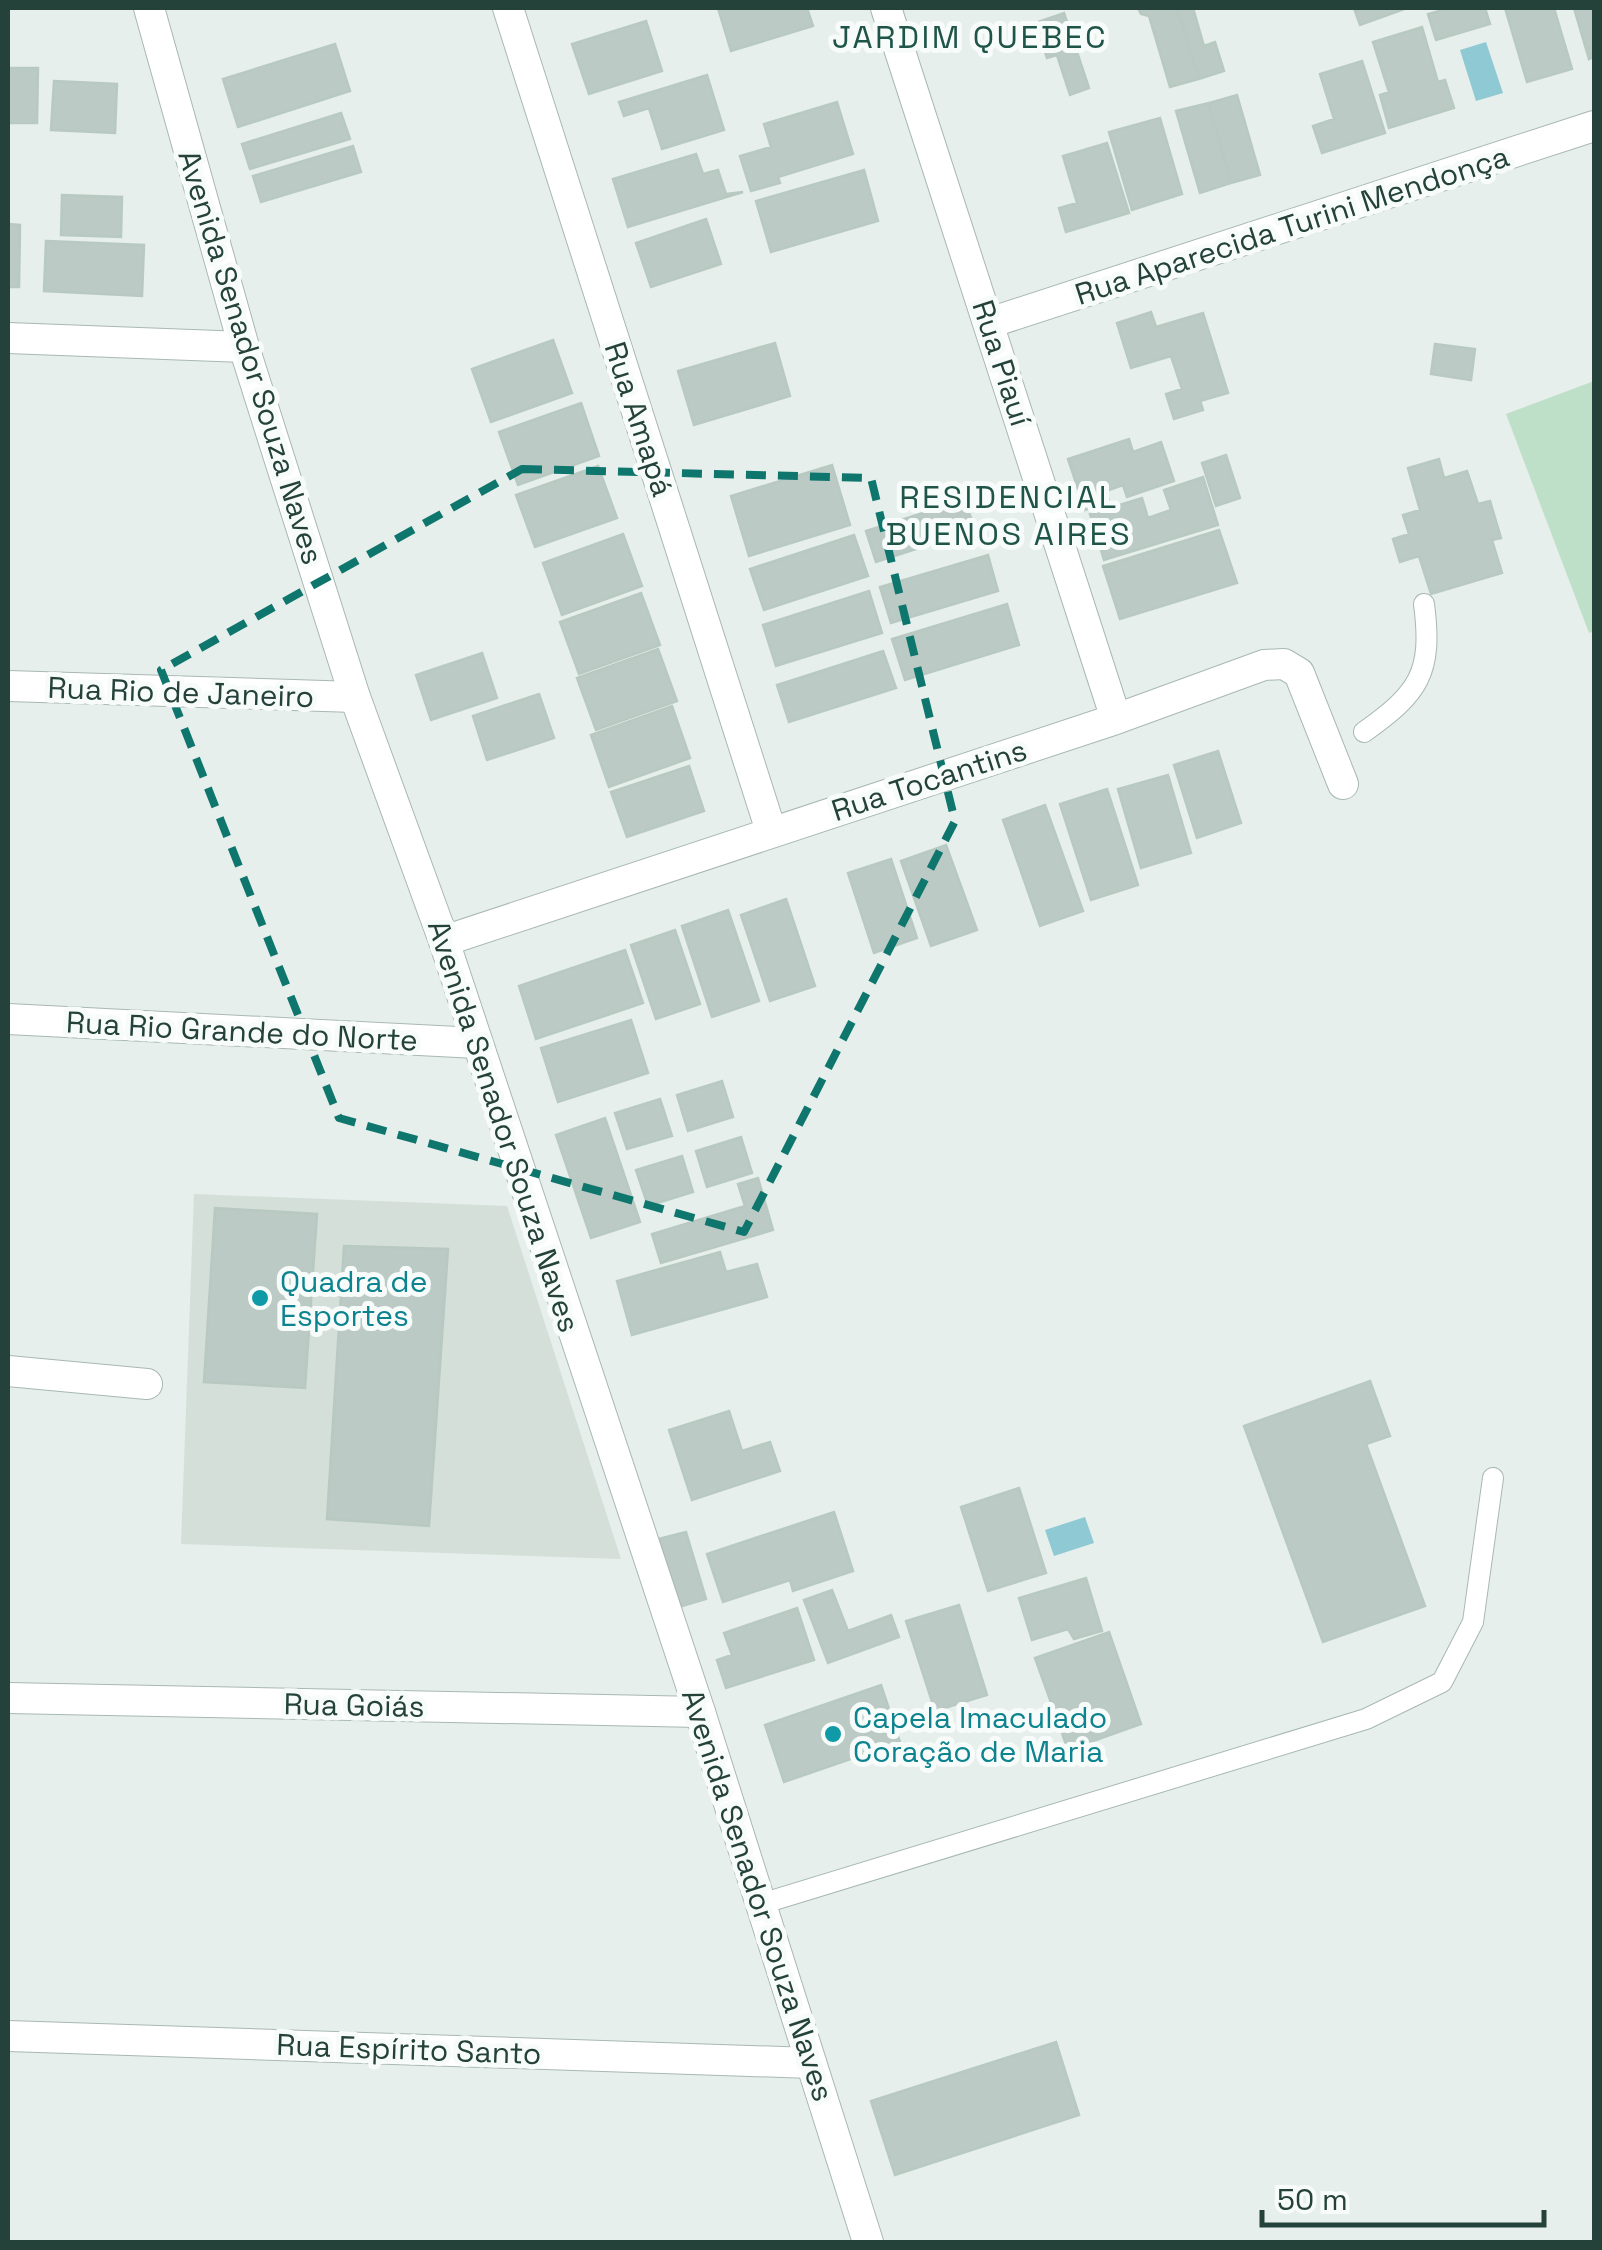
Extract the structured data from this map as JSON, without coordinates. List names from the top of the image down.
{
  "streets": {
    "street": [
      "Rua Aparecida Turini Mendonça",
      "Avenida Senador Souza Naves",
      "Rua Piauí",
      "Rua Amapá",
      "Rua Rio de Janeiro",
      "Rua Tocantins",
      "Rua Rio Grande do Norte",
      "Rua Goiás",
      "Rua Espírito Santo"
    ]
  },
  "crossings": [
    ["Rua Aparecida Turini Mendonça", "Rua Piauí"],
    ["Avenida Senador Souza Naves", "Rua Rio de Janeiro"],
    ["Avenida Senador Souza Naves", "Rua Tocantins"],
    ["Avenida Senador Souza Naves", "Rua Rio Grande do Norte"],
    ["Avenida Senador Souza Naves", "Rua Goiás"],
    ["Avenida Senador Souza Naves", "Rua Espírito Santo"],
    ["Rua Piauí", "Rua Tocantins"],
    ["Rua Amapá", "Rua Tocantins"]
  ],
  "districts": ["JARDIM QUEBEC", "RESIDENCIAL BUENOS AIRES"],
  "places": ["Quadra de Esportes", "Capela Imaculado Coração de Maria"],
  "scale_bar": "50 m"
}
